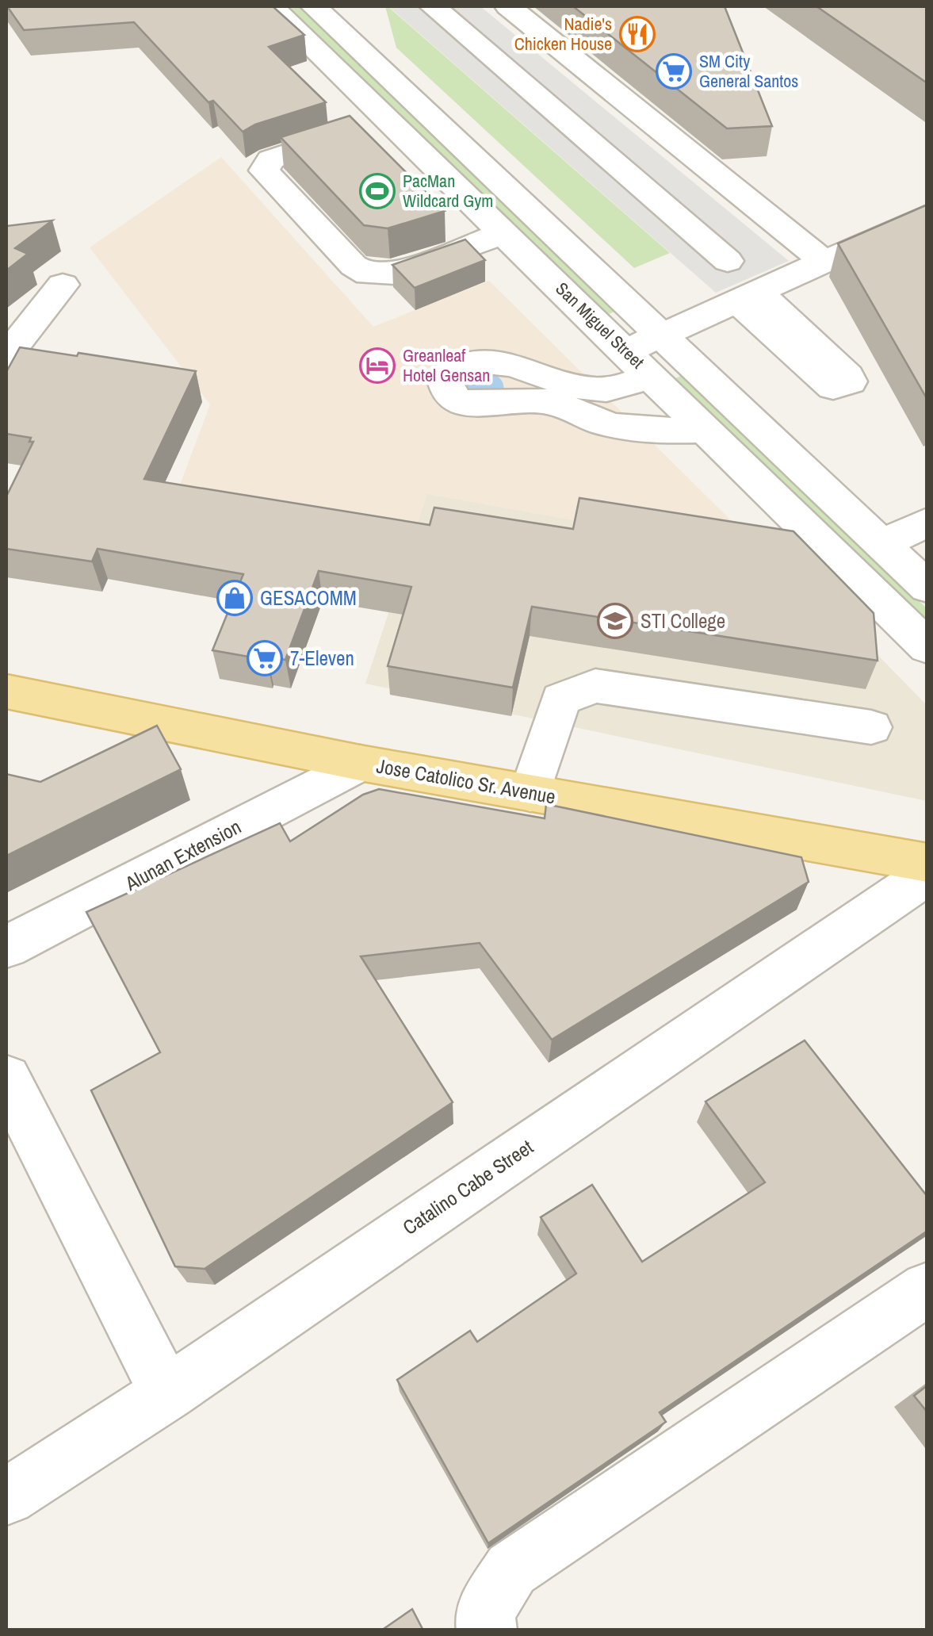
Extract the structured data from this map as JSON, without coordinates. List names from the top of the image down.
{
  "streets": {
    "main road": ["Jose Catolico Sr. Avenue"],
    "street": ["San Miguel Street", "Alunan Extension", "Catalino Cabe Street"]
  },
  "crossings": [
    ["Jose Catolico Sr. Avenue", "Alunan Extension"]
  ],
  "places": {
    "restaurant": ["Nadie's Chicken House"],
    "supermarket": ["SM City General Santos", "7-Eleven"],
    "sports": ["PacMan Wildcard Gym"],
    "hotel": ["Greanleaf Hotel Gensan"],
    "shop": ["GESACOMM"],
    "school or university": ["STI College"]
  }
}
